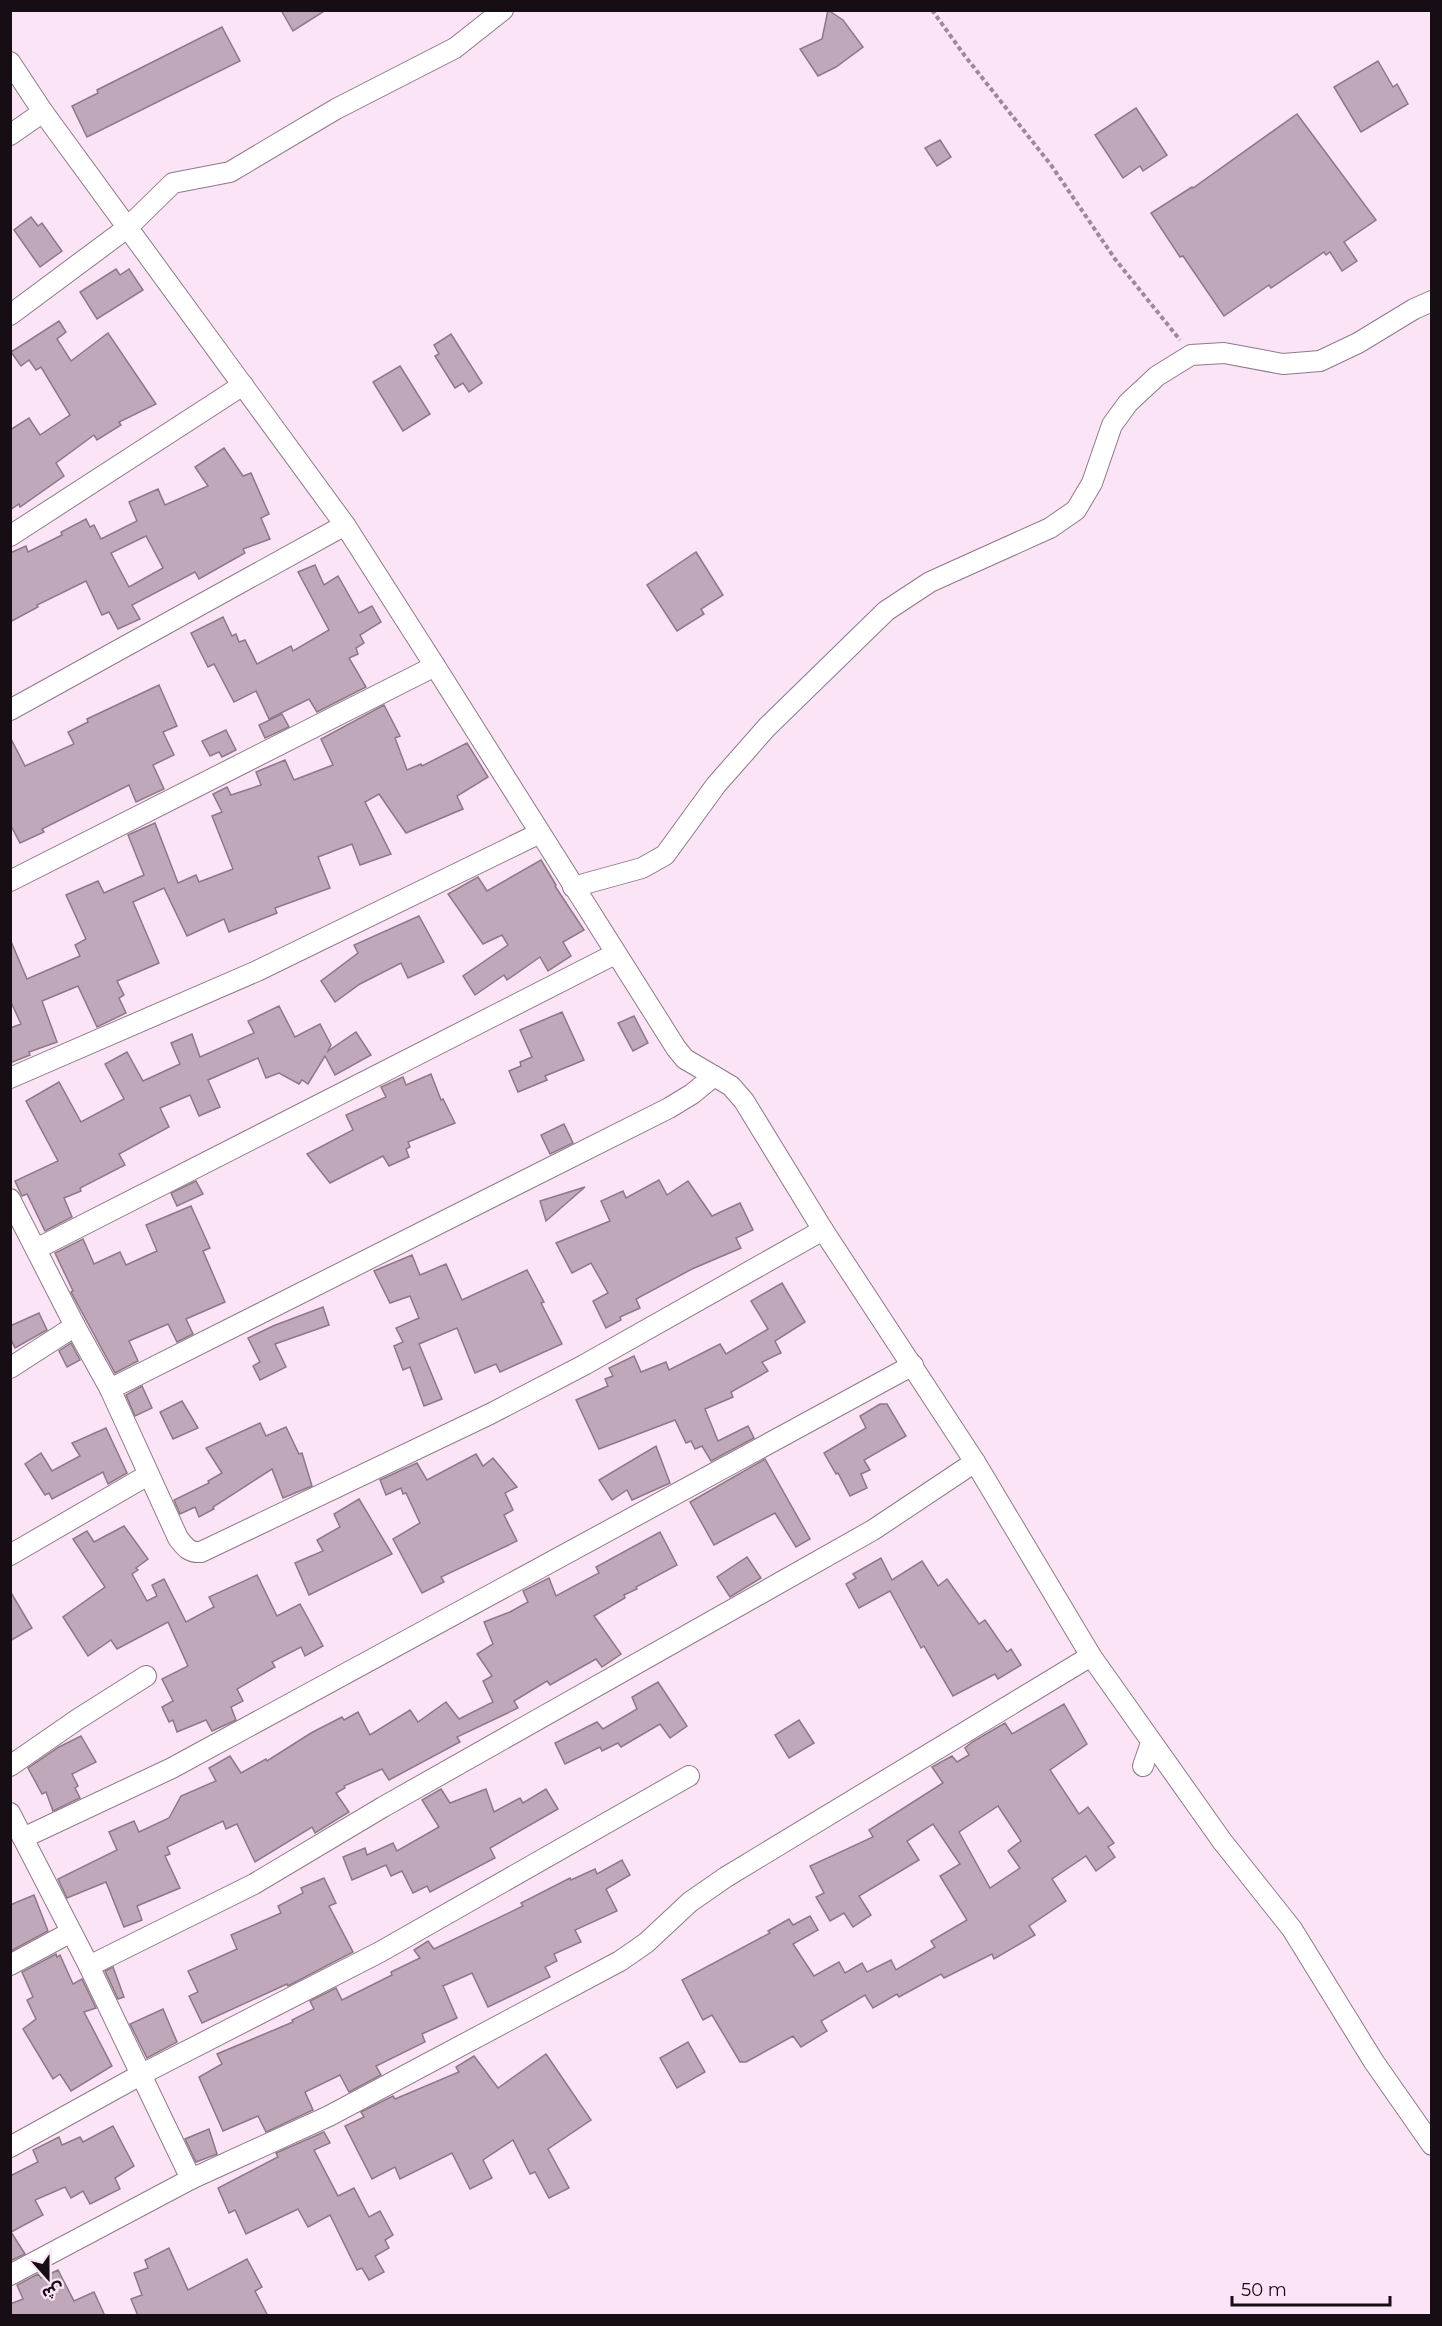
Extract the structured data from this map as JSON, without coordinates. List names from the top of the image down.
{
  "scale_bar": "50 m",
  "north": "bottom"
}
